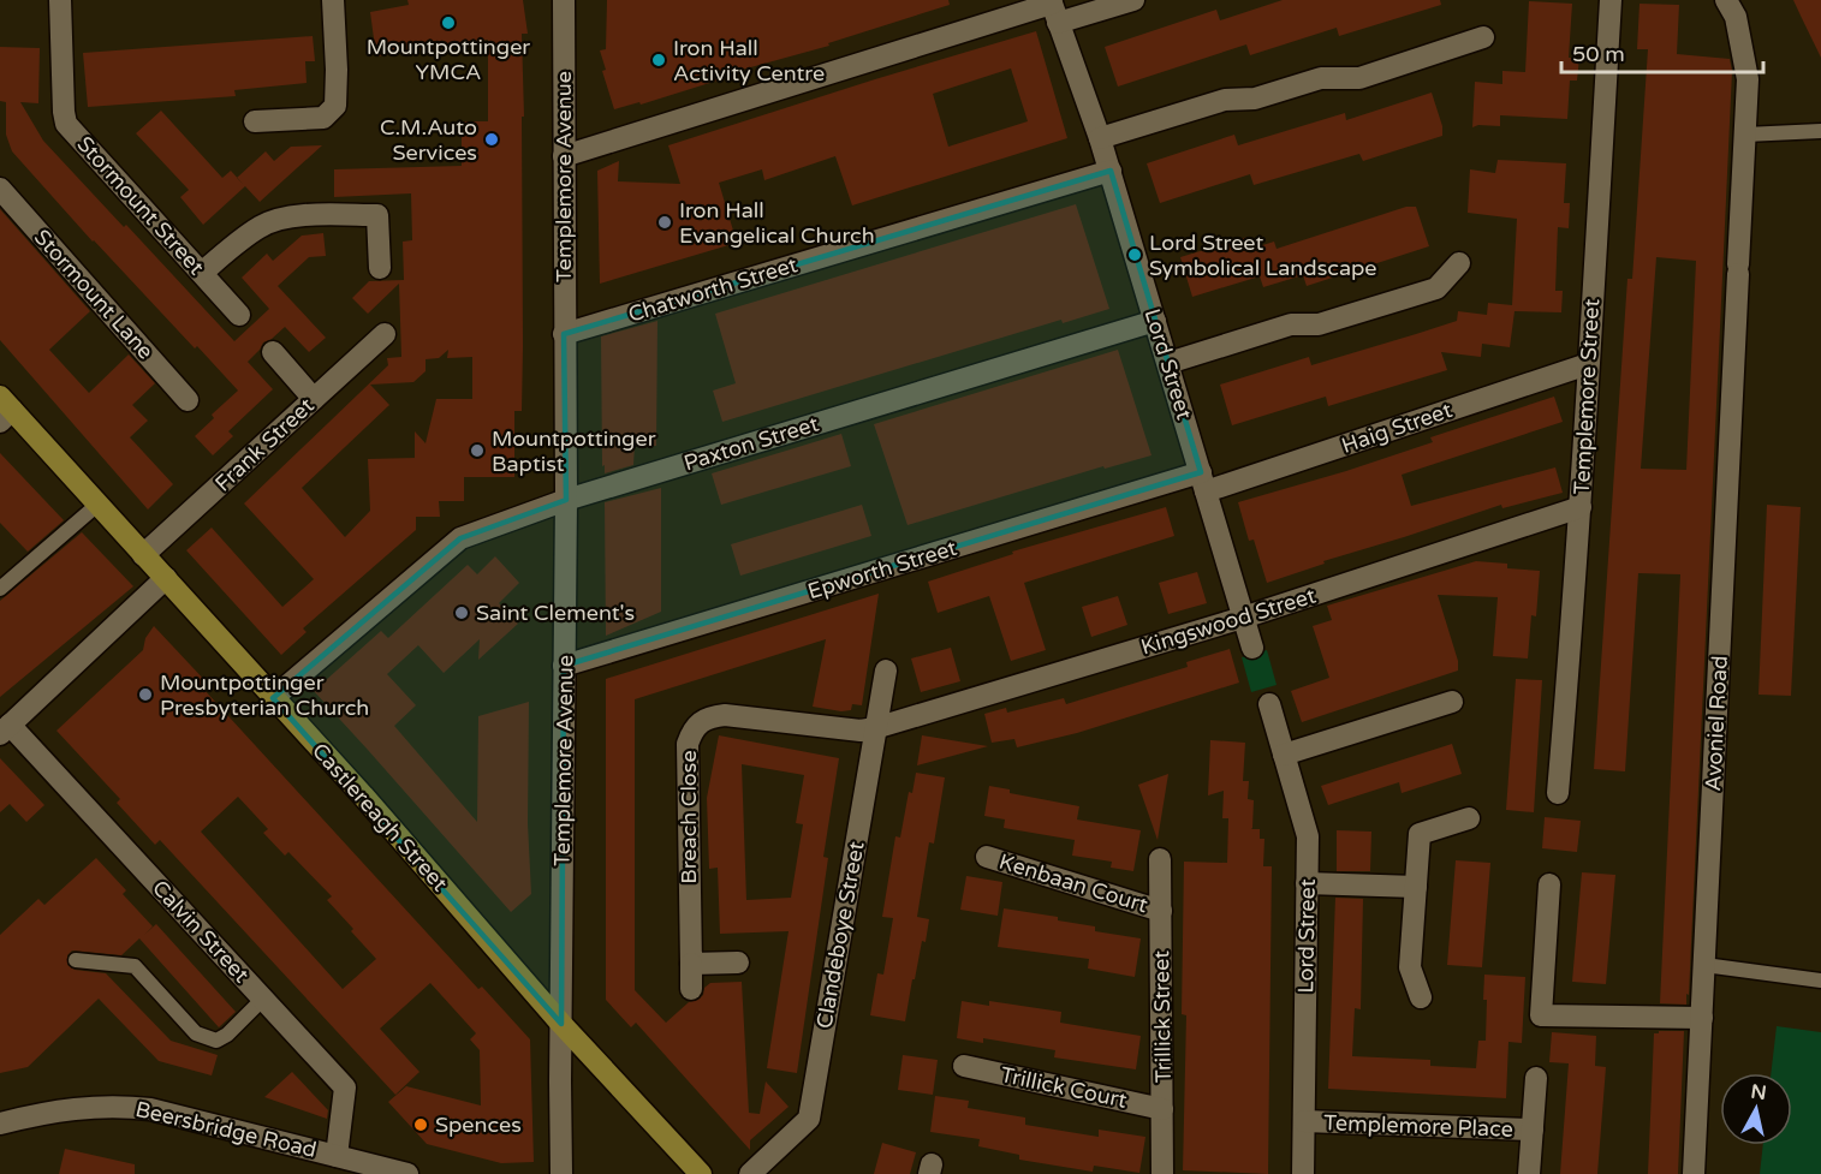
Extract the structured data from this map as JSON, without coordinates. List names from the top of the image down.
{
  "streets": {
    "main road": ["Castlereagh Street"],
    "street": [
      "Templemore Avenue",
      "Stormount Street",
      "Chatworth Street",
      "Stormount Lane",
      "Lord Street",
      "Templemore Street",
      "Haig Street",
      "Paxton Street",
      "Frank Street",
      "Epworth Street",
      "Kingswood Street",
      "Avoniel Road",
      "Breach Close",
      "Kenbaan Court",
      "Calvin Street",
      "Clandeboye Street",
      "Trillick Street",
      "Trillick Court",
      "Templemore Place",
      "Beersbridge Road"
    ]
  },
  "crossings": [
    ["Templemore Avenue", "Chatworth Street"],
    ["Templemore Avenue", "Paxton Street"],
    ["Templemore Avenue", "Epworth Street"],
    ["Templemore Avenue", "Castlereagh Street"],
    ["Chatworth Street", "Lord Street"],
    ["Lord Street", "Haig Street"],
    ["Lord Street", "Paxton Street"],
    ["Lord Street", "Epworth Street"],
    ["Lord Street", "Kingswood Street"],
    ["Lord Street", "Templemore Place"],
    ["Templemore Street", "Haig Street"],
    ["Templemore Street", "Kingswood Street"],
    ["Haig Street", "Epworth Street"],
    ["Paxton Street", "Castlereagh Street"],
    ["Frank Street", "Castlereagh Street"],
    ["Kingswood Street", "Breach Close"],
    ["Kingswood Street", "Clandeboye Street"],
    ["Breach Close", "Clandeboye Street"],
    ["Kenbaan Court", "Trillick Street"],
    ["Calvin Street", "Beersbridge Road"],
    ["Trillick Street", "Trillick Court"]
  ],
  "places": [
    "Mountpottinger YMCA",
    "Iron Hall Activity Centre",
    "C.M.Auto Services",
    "Iron Hall Evangelical Church",
    "Lord Street Symbolical Landscape",
    "Mountpottinger Baptist",
    "Saint Clement's",
    "Mountpottinger Presbyterian Church",
    "Spences"
  ],
  "scale_bar": "50 m",
  "north": "top"
}
